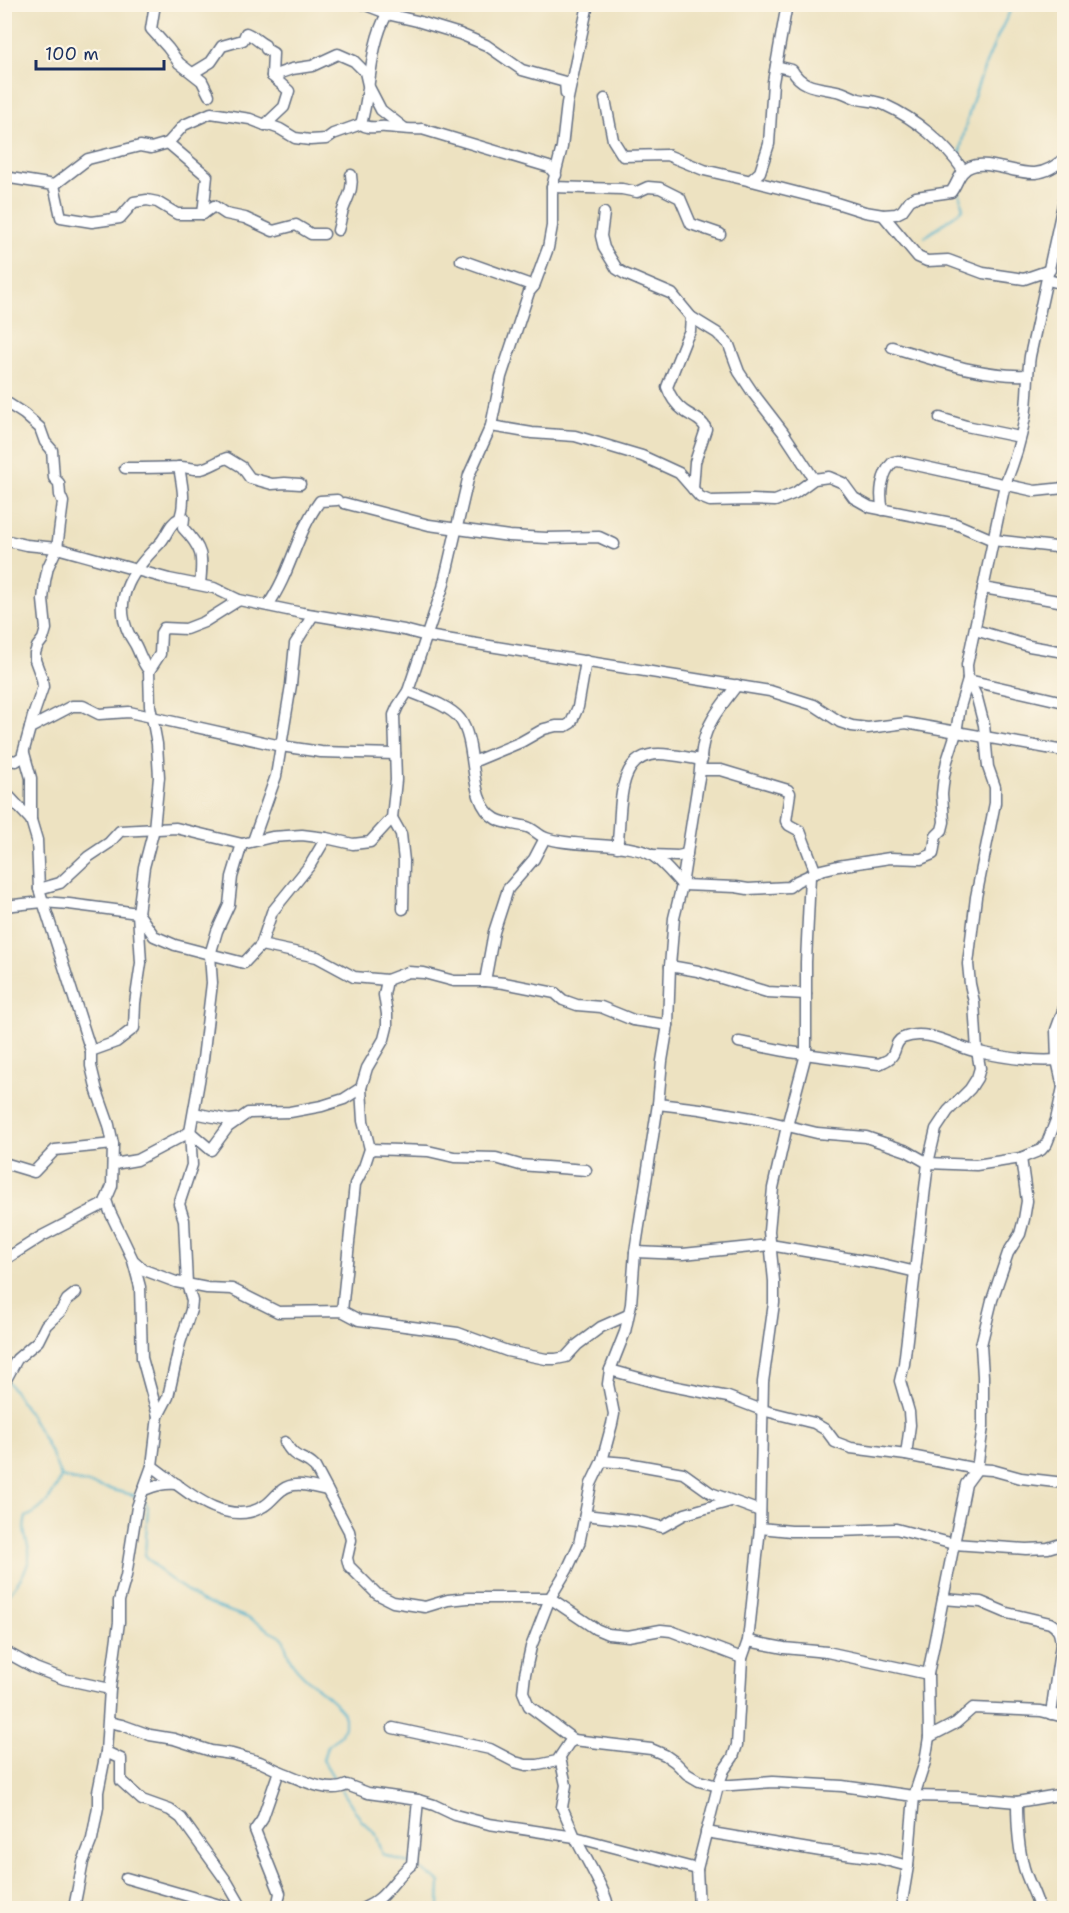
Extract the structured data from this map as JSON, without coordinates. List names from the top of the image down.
{
  "scale_bar": "100 m"
}
